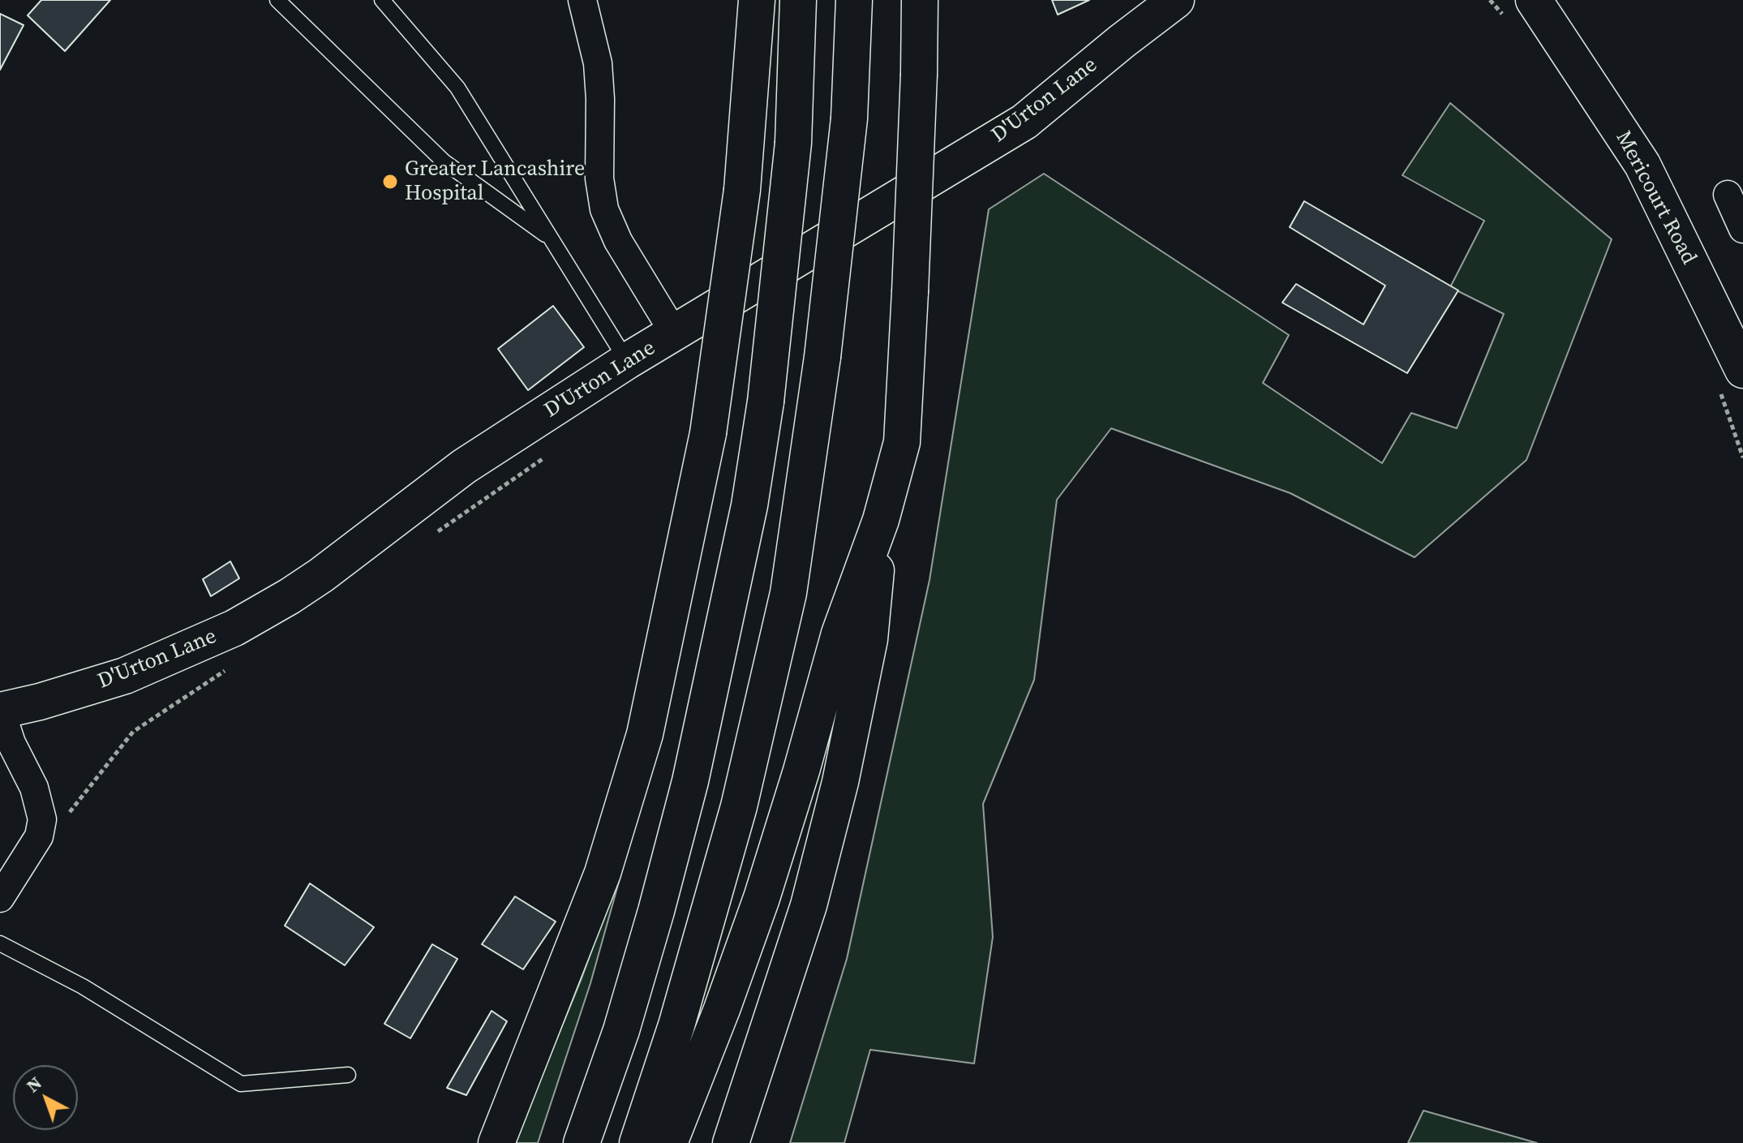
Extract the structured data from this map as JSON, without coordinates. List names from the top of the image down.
{
  "streets": {
    "main road": ["D'Urton Lane", "Mericourt Road"]
  },
  "places": ["Greater Lancashire Hospital"],
  "north": "top left"
}
